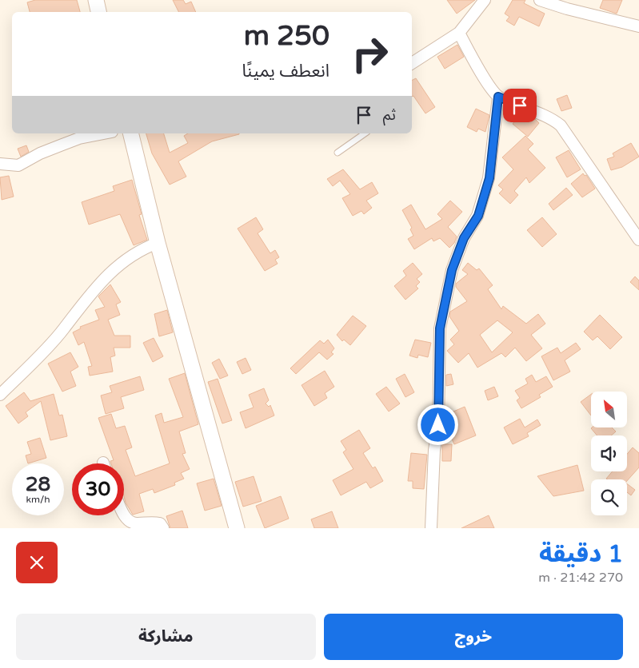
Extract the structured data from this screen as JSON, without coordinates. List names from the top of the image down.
{
  "north": "top left",
  "page": {
    "turn": ["250 m", "انعطف يمينًا"],
    "then": "ثم",
    "speed": "28 km/h",
    "limit": "30",
    "heading": ["1 دقيقة", "270 m · 21:42"],
    "buttons": ["خروج", "مشاركة"]
  }
}
